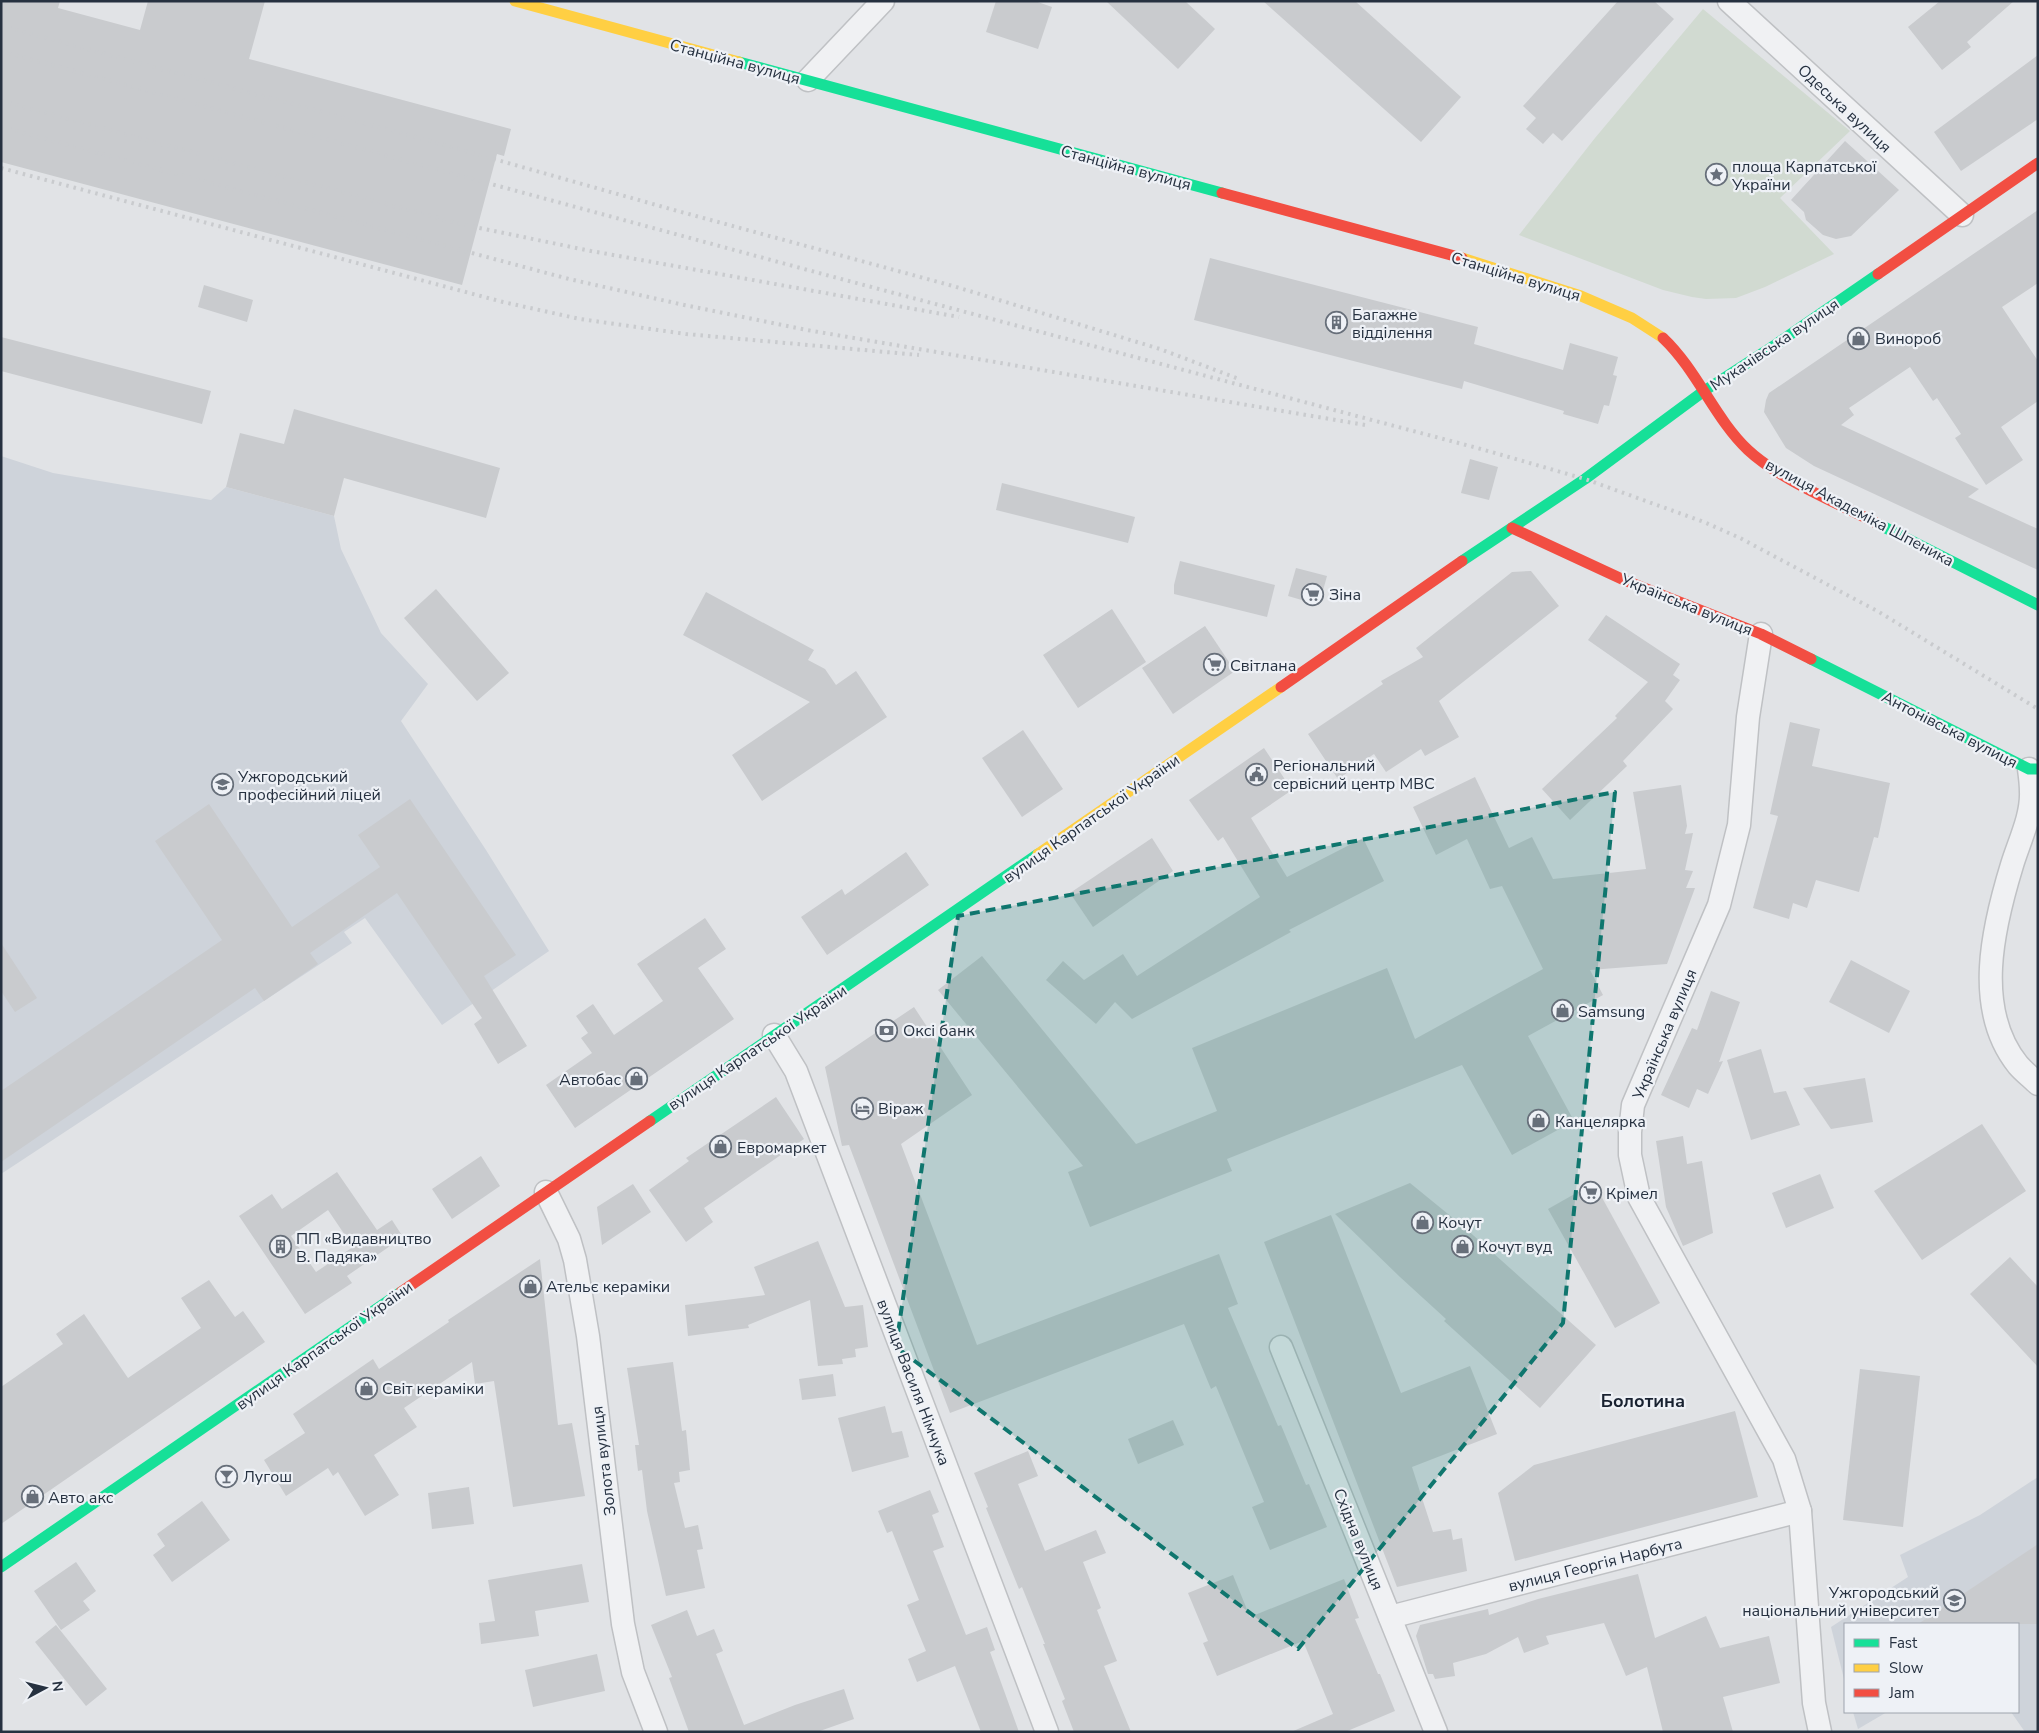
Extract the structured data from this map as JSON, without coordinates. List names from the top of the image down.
{
  "streets": {
    "main road": [
      "Станційна вулиця",
      "Мукачівська вулиця",
      "вулиця Академіка Шпеника",
      "Українська вулиця",
      "Антонівська вулиця",
      "вулиця Карпатської України"
    ],
    "street": [
      "Одеська вулиця",
      "вулиця Василя Німчука",
      "Золота вулиця",
      "Східна вулиця",
      "вулиця Георгія Нарбута"
    ]
  },
  "crossings": [
    ["Станційна вулиця", "Мукачівська вулиця"],
    ["Станційна вулиця", "вулиця Академіка Шпеника"],
    ["Одеська вулиця", "Мукачівська вулиця"],
    ["Мукачівська вулиця", "вулиця Академіка Шпеника"],
    ["Мукачівська вулиця", "Українська вулиця"],
    ["Мукачівська вулиця", "вулиця Карпатської України"],
    ["Українська вулиця", "Антонівська вулиця"],
    ["Українська вулиця", "вулиця Карпатської України"],
    ["Українська вулиця", "вулиця Георгія Нарбута"],
    ["вулиця Карпатської України", "вулиця Василя Німчука"],
    ["вулиця Карпатської України", "Золота вулиця"],
    ["Східна вулиця", "вулиця Георгія Нарбута"]
  ],
  "districts": ["Болотина"],
  "places": {
    "place": ["площа Карпатської України"],
    "building": ["Багажне відділення", "ПП «Видавництво В. Падяка»"],
    "shop": [
      "Винороб",
      "Samsung",
      "Автобас",
      "Канцелярка",
      "Евромаркет",
      "Кочут",
      "Кочут вуд",
      "Ательє кераміки",
      "Світ кераміки",
      "Авто акс"
    ],
    "supermarket": ["Зіна", "Світлана", "Крімел"],
    "public building": ["Регіональний сервісний центр МВС"],
    "school or university": ["Ужгородський професійний ліцей", "Ужгородський національний університет"],
    "bank": ["Оксі банк"],
    "hotel": ["Віраж"],
    "bar": ["Лугош"]
  },
  "legend": ["Fast", "Slow", "Jam"],
  "north": "right"
}
